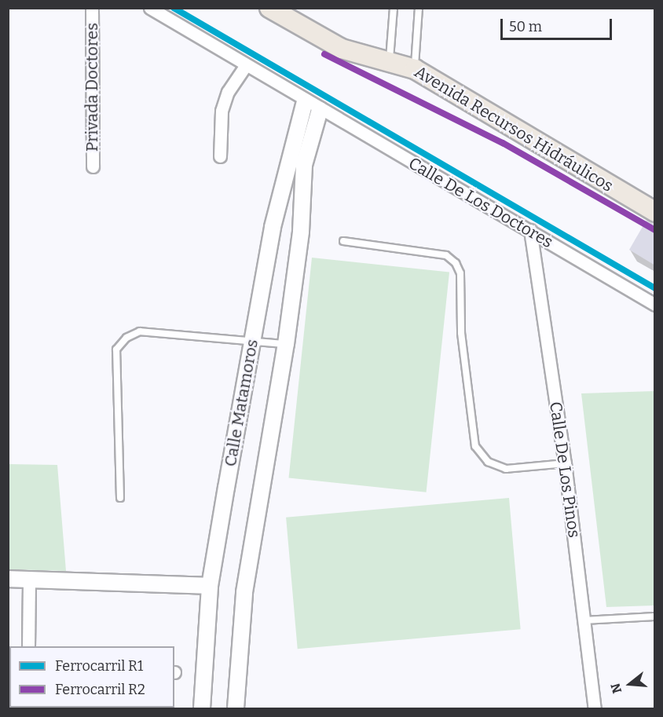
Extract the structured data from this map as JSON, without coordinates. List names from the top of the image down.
{
  "streets": {
    "main road": ["Avenida Recursos Hidráulicos"],
    "street": [
      "Privada Doctores",
      "Calle De Los Doctores",
      "Calle Matamoros",
      "Calle De Los Pinos"
    ]
  },
  "crossings": [
    ["Calle De Los Doctores", "Calle Matamoros"],
    ["Calle De Los Doctores", "Calle De Los Pinos"]
  ],
  "lines": ["rail line R1", "rail line R2"],
  "legend": ["Ferrocarril R1", "Ferrocarril R2"],
  "scale_bar": "50 m",
  "north": "left"
}
